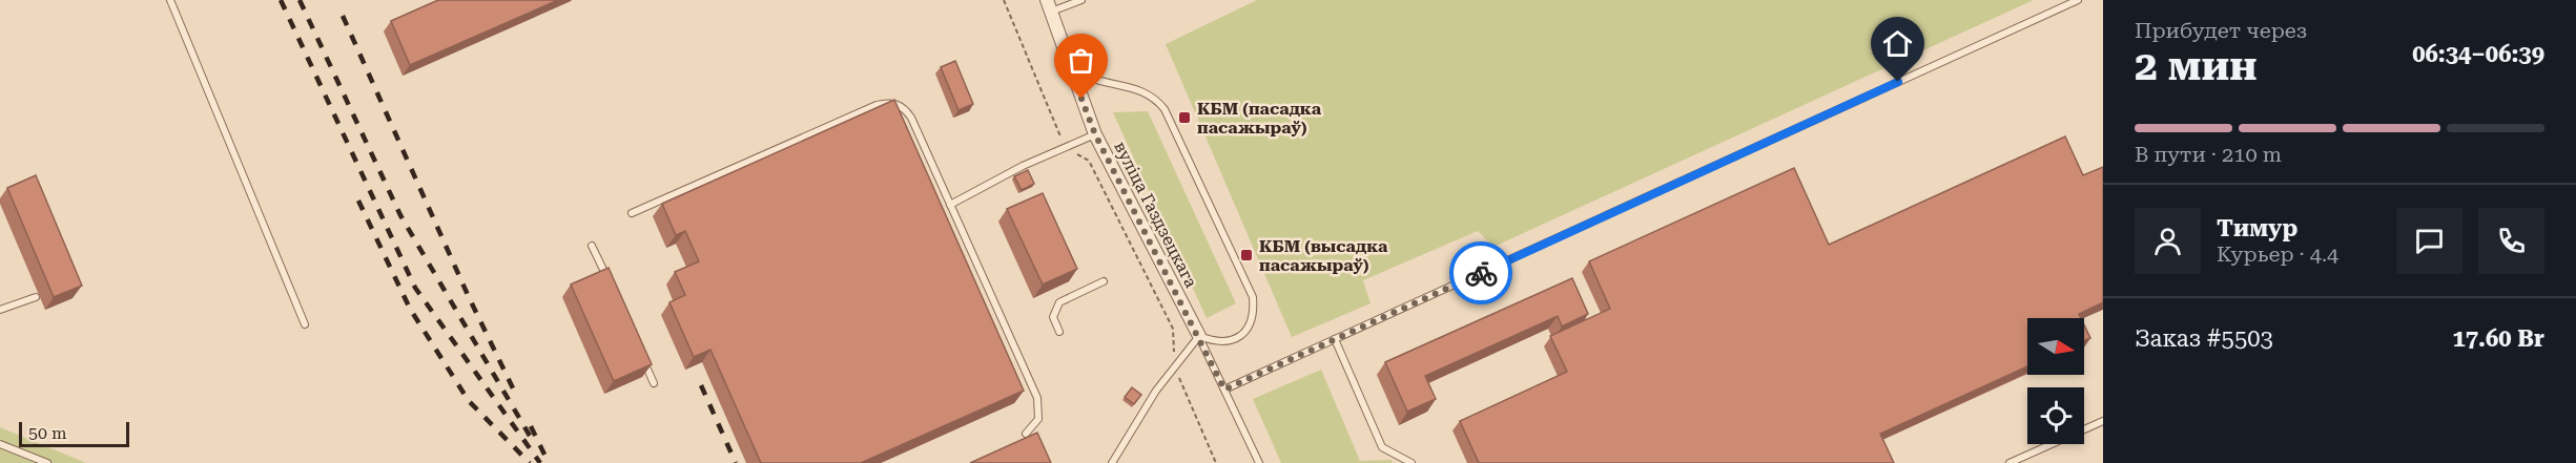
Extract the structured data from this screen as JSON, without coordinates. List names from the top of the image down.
{
  "streets": {
    "street": ["вуліца Газдзецкага"]
  },
  "places": {
    "transit": ["КБМ (пасадка пасажыраў)", "КБМ (высадка пасажыраў)"]
  },
  "scale_bar": "50 m",
  "north": "right",
  "page": {
    "heading": ["2 мин", "Прибудет через", "06:34–06:39"],
    "panel": [
      "Тимур",
      "Курьер · 4.4",
      "Заказ #5503",
      "17.60 Br"
    ],
    "bar": "В пути · 210 m",
    "scale": "50 m"
  }
}
